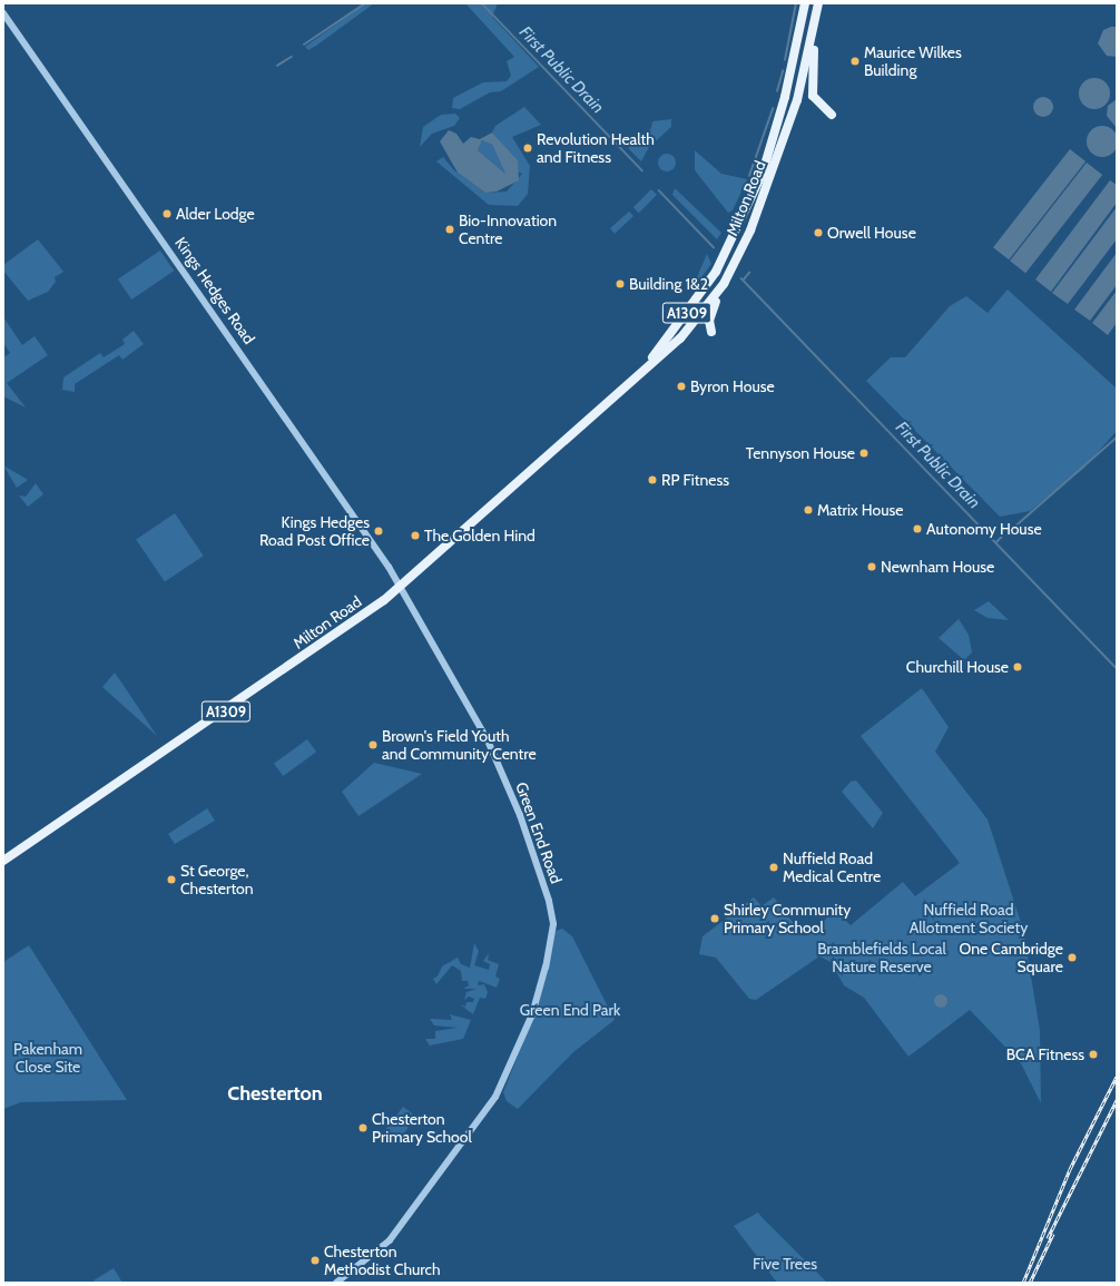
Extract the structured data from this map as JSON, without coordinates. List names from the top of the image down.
{
  "streets": {
    "main road": ["Milton Road", "A1309"],
    "street": ["Kings Hedges Road", "Green End Road"]
  },
  "crossings": [
    ["Milton Road", "Kings Hedges Road"],
    ["Milton Road", "A1309"],
    ["Milton Road", "Green End Road"],
    ["Kings Hedges Road", "Green End Road"]
  ],
  "districts": ["Chesterton"],
  "water": ["First Public Drain"],
  "parks": [
    "Nuffield Road Allotment Society",
    "Bramblefields Local Nature Reserve",
    "Green End Park",
    "Pakenham Close Site",
    "Five Trees"
  ],
  "places": [
    "Maurice Wilkes Building",
    "Revolution Health and Fitness",
    "Alder Lodge",
    "Bio-Innovation Centre",
    "Orwell House",
    "Building 1&2",
    "Byron House",
    "Tennyson House",
    "RP Fitness",
    "Matrix House",
    "Autonomy House",
    "Kings Hedges Road Post Office",
    "The Golden Hind",
    "Newnham House",
    "Churchill House",
    "Brown's Field Youth and Community Centre",
    "Nuffield Road Medical Centre",
    "St George, Chesterton",
    "Shirley Community Primary School",
    "One Cambridge Square",
    "BCA Fitness",
    "Chesterton Primary School",
    "Chesterton Methodist Church"
  ]
}
